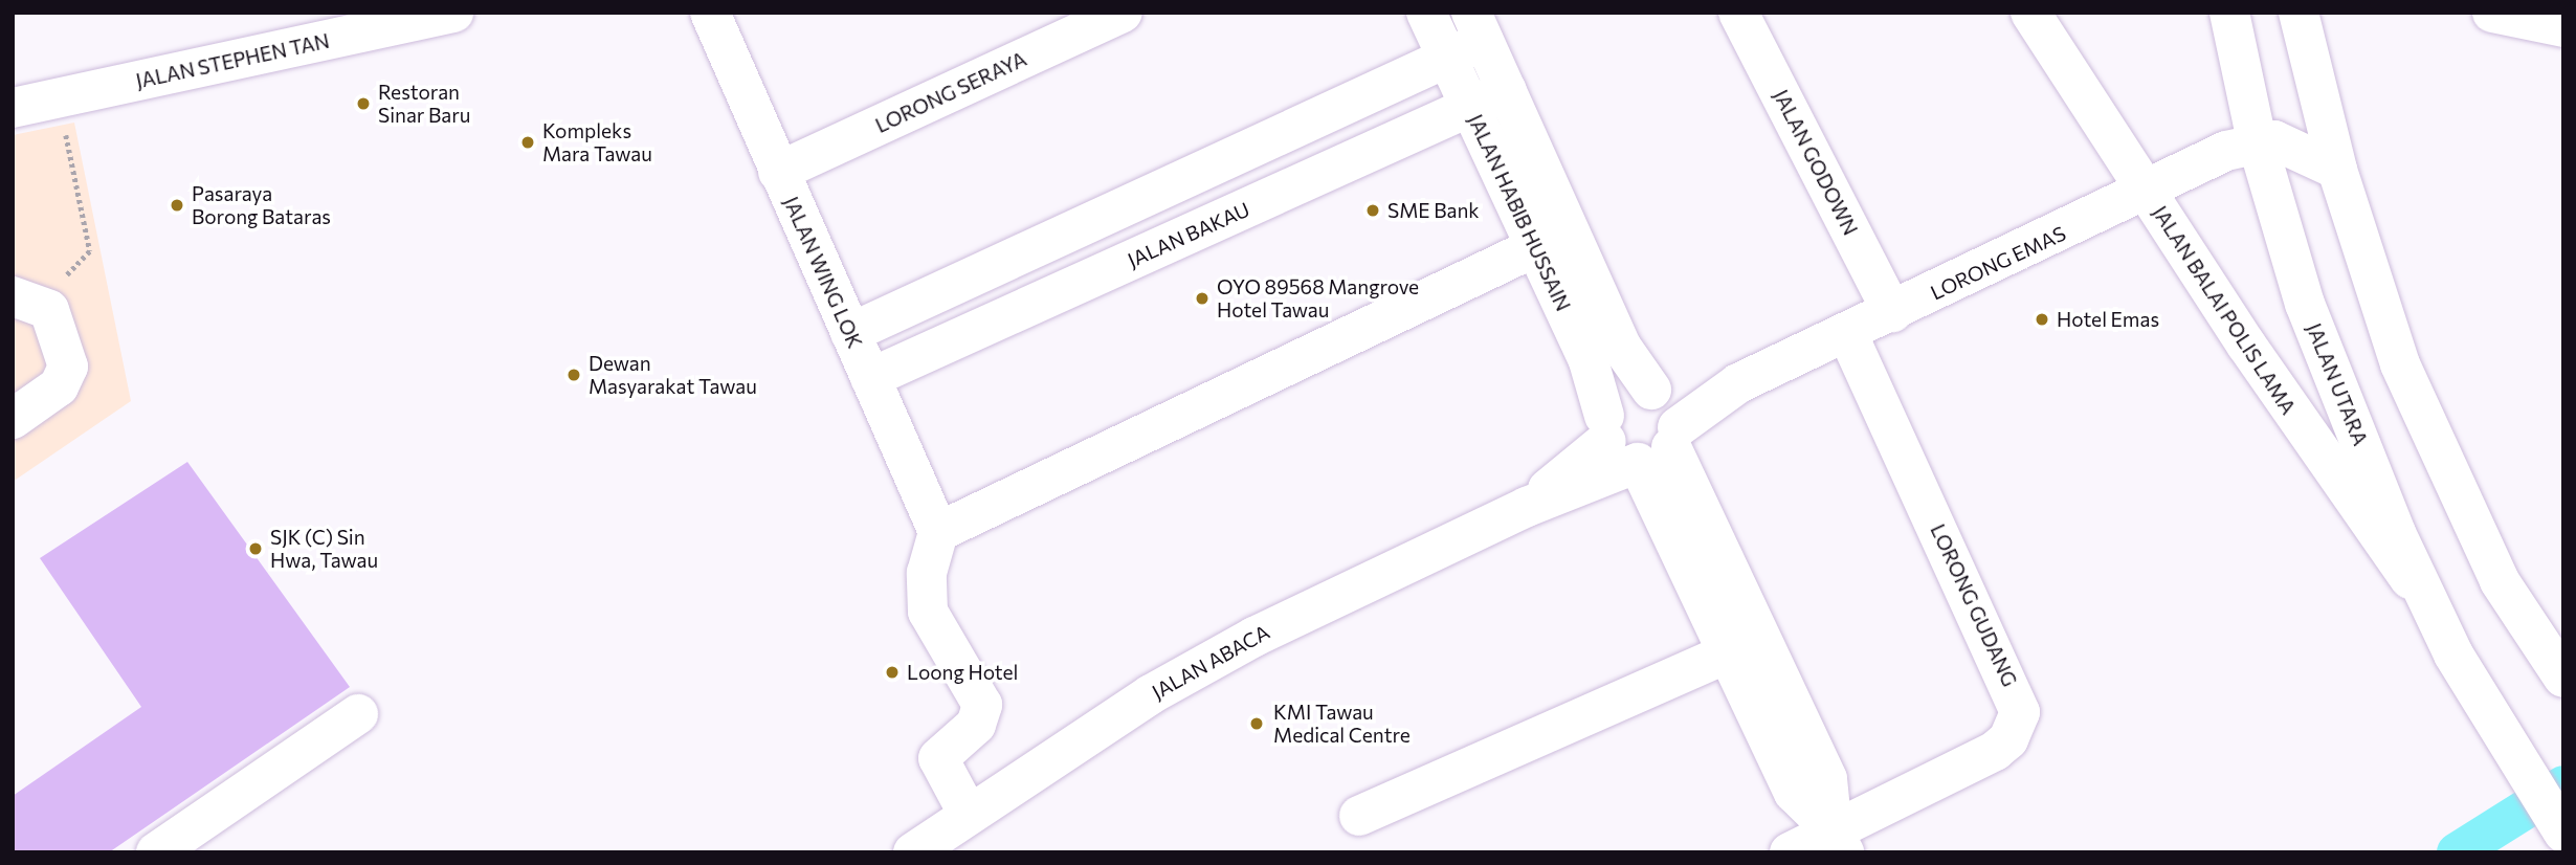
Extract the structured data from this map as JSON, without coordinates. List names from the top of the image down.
{
  "streets": {
    "street": [
      "JALAN STEPHEN TAN",
      "LORONG SERAYA",
      "JALAN GODOWN",
      "JALAN HABIB HUSSAIN",
      "JALAN BAKAU",
      "LORONG EMAS",
      "JALAN WING LOK",
      "JALAN BALAI POLIS LAMA",
      "JALAN UTARA",
      "LORONG GUDANG",
      "JALAN ABACA"
    ]
  },
  "crossings": [
    ["LORONG SERAYA", "JALAN WING LOK"],
    ["JALAN GODOWN", "LORONG EMAS"],
    ["JALAN HABIB HUSSAIN", "JALAN BAKAU"],
    ["JALAN HABIB HUSSAIN", "LORONG EMAS"],
    ["JALAN HABIB HUSSAIN", "LORONG GUDANG"],
    ["JALAN HABIB HUSSAIN", "JALAN ABACA"],
    ["JALAN BAKAU", "JALAN WING LOK"],
    ["LORONG EMAS", "JALAN BALAI POLIS LAMA"],
    ["LORONG EMAS", "JALAN UTARA"],
    ["LORONG EMAS", "LORONG GUDANG"],
    ["LORONG EMAS", "JALAN ABACA"],
    ["JALAN BALAI POLIS LAMA", "JALAN UTARA"]
  ],
  "places": [
    "Restoran Sinar Baru",
    "Kompleks Mara Tawau",
    "Pasaraya Borong Bataras",
    "SME Bank",
    "OYO 89568 Mangrove Hotel Tawau",
    "Hotel Emas",
    "Dewan Masyarakat Tawau",
    "SJK (C) Sin Hwa, Tawau",
    "Loong Hotel",
    "KMI Tawau Medical Centre"
  ]
}
